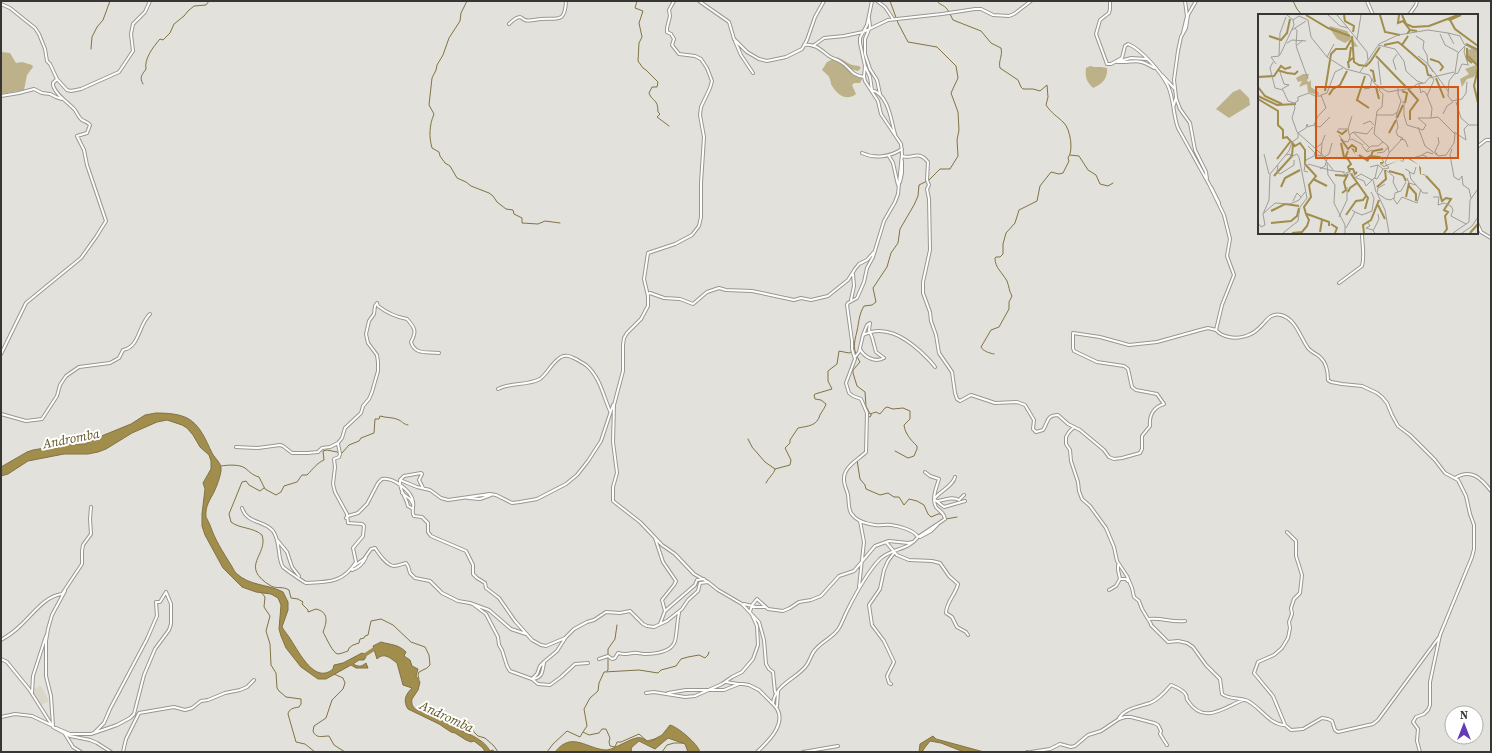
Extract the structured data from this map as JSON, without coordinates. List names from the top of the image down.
{
  "water": ["Andromba"],
  "north": "top"
}
